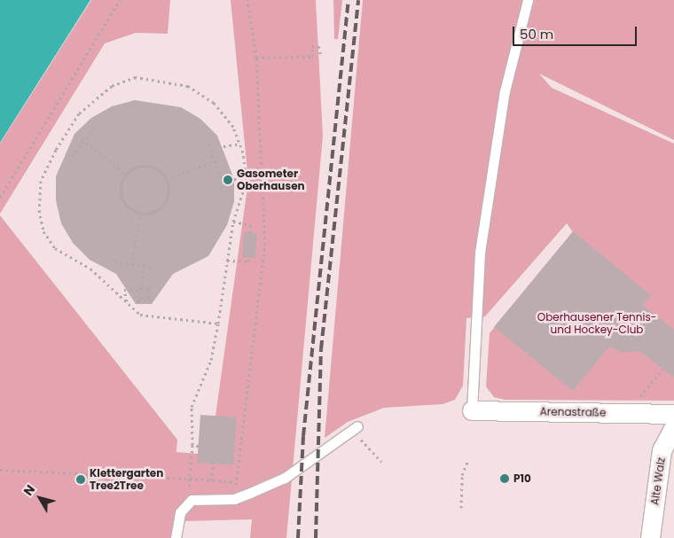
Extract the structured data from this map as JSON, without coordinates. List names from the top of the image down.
{
  "streets": {
    "street": ["Arenastraße", "Alte Walz"]
  },
  "parks": ["Oberhausener Tennis- und Hockey-Club"],
  "places": ["Gasometer Oberhausen", "P10", "Klettergarten Tree2Tree"],
  "scale_bar": "50 m",
  "north": "top left"
}
